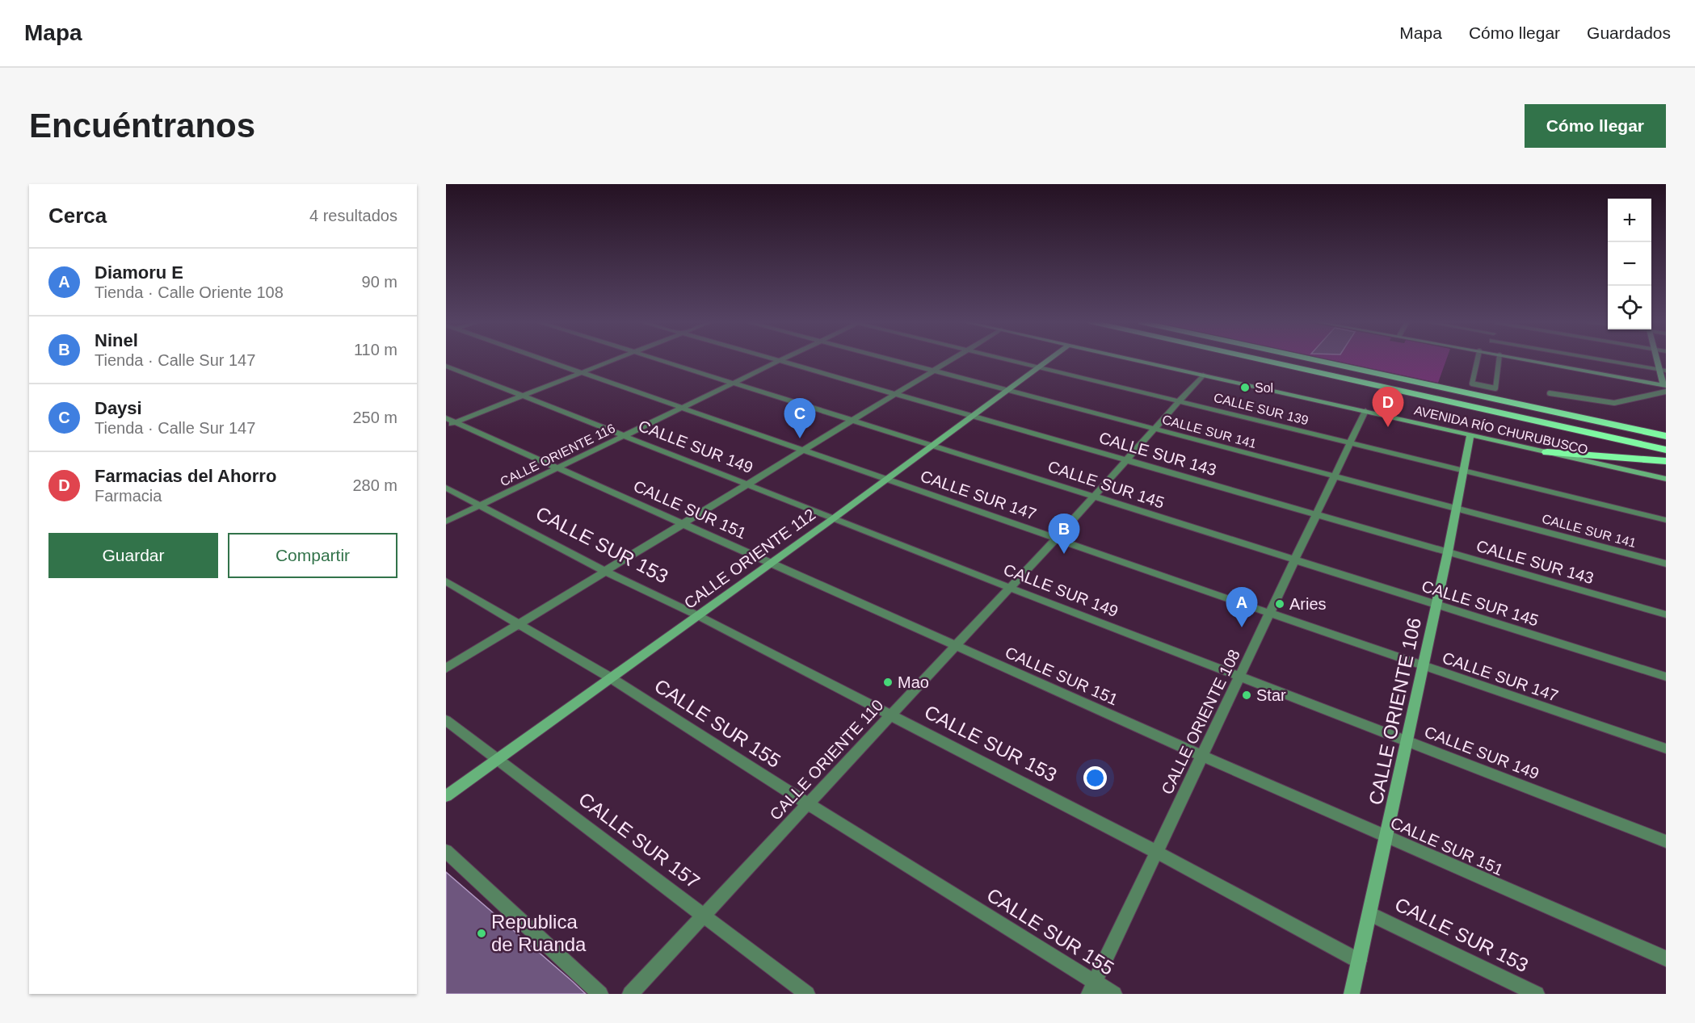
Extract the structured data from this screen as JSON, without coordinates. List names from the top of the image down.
{
  "streets": {
    "street": [
      "CALLE SUR 139",
      "AVENIDA RÍO CHURUBUSCO",
      "CALLE SUR 141",
      "CALLE SUR 149",
      "CALLE SUR 143",
      "CALLE ORIENTE 116",
      "CALLE SUR 145",
      "CALLE SUR 147",
      "CALLE SUR 151",
      "CALLE SUR 153",
      "CALLE ORIENTE 112",
      "CALLE ORIENTE 106",
      "CALLE ORIENTE 108",
      "CALLE SUR 155",
      "CALLE ORIENTE 110",
      "CALLE SUR 157"
    ]
  },
  "crossings": [
    ["CALLE SUR 139", "CALLE ORIENTE 112"],
    ["CALLE SUR 139", "CALLE ORIENTE 106"],
    ["CALLE SUR 139", "CALLE ORIENTE 108"],
    ["CALLE SUR 139", "CALLE ORIENTE 110"],
    ["AVENIDA RÍO CHURUBUSCO", "CALLE ORIENTE 106"],
    ["AVENIDA RÍO CHURUBUSCO", "CALLE ORIENTE 108"],
    ["AVENIDA RÍO CHURUBUSCO", "CALLE ORIENTE 110"],
    ["CALLE SUR 141", "CALLE ORIENTE 112"],
    ["CALLE SUR 141", "CALLE ORIENTE 106"],
    ["CALLE SUR 141", "CALLE ORIENTE 108"],
    ["CALLE SUR 141", "CALLE ORIENTE 110"],
    ["CALLE SUR 149", "CALLE ORIENTE 116"],
    ["CALLE SUR 149", "CALLE ORIENTE 112"],
    ["CALLE SUR 149", "CALLE ORIENTE 106"],
    ["CALLE SUR 149", "CALLE ORIENTE 108"],
    ["CALLE SUR 149", "CALLE ORIENTE 110"],
    ["CALLE SUR 143", "CALLE ORIENTE 116"],
    ["CALLE SUR 143", "CALLE ORIENTE 112"],
    ["CALLE SUR 143", "CALLE ORIENTE 106"],
    ["CALLE SUR 143", "CALLE ORIENTE 108"],
    ["CALLE SUR 143", "CALLE ORIENTE 110"],
    ["CALLE ORIENTE 116", "CALLE SUR 145"],
    ["CALLE ORIENTE 116", "CALLE SUR 147"],
    ["CALLE ORIENTE 116", "CALLE SUR 151"],
    ["CALLE ORIENTE 116", "CALLE SUR 153"],
    ["CALLE SUR 145", "CALLE ORIENTE 112"],
    ["CALLE SUR 145", "CALLE ORIENTE 106"],
    ["CALLE SUR 145", "CALLE ORIENTE 108"],
    ["CALLE SUR 145", "CALLE ORIENTE 110"],
    ["CALLE SUR 147", "CALLE ORIENTE 112"],
    ["CALLE SUR 147", "CALLE ORIENTE 106"],
    ["CALLE SUR 147", "CALLE ORIENTE 108"],
    ["CALLE SUR 147", "CALLE ORIENTE 110"],
    ["CALLE SUR 151", "CALLE ORIENTE 112"],
    ["CALLE SUR 151", "CALLE ORIENTE 106"],
    ["CALLE SUR 151", "CALLE ORIENTE 108"],
    ["CALLE SUR 151", "CALLE ORIENTE 110"],
    ["CALLE SUR 153", "CALLE ORIENTE 112"],
    ["CALLE SUR 153", "CALLE ORIENTE 106"],
    ["CALLE SUR 153", "CALLE ORIENTE 108"],
    ["CALLE SUR 153", "CALLE ORIENTE 110"],
    ["CALLE ORIENTE 112", "CALLE SUR 155"],
    ["CALLE ORIENTE 112", "CALLE SUR 157"],
    ["CALLE ORIENTE 108", "CALLE SUR 155"],
    ["CALLE SUR 155", "CALLE ORIENTE 110"],
    ["CALLE ORIENTE 110", "CALLE SUR 157"]
  ],
  "places": [
    "Sol",
    "Aries",
    "Mao",
    "Star",
    "Republica de Ruanda"
  ],
  "page": {
    "header": "Mapa",
    "nav": ["Mapa", "Cómo llegar", "Guardados"],
    "buttons": [
      "Cómo llegar",
      ["Guardar", "Compartir"]
    ],
    "title": "Encuéntranos",
    "heading": ["Cerca", "4 resultados"],
    "map_buttons": ["+", "−"],
    "list": [
      {
        "mark": "A",
        "name": "Diamoru E",
        "note": "Tienda · Calle Oriente 108",
        "value": "90 m"
      },
      {
        "mark": "B",
        "name": "Ninel",
        "note": "Tienda · Calle Sur 147",
        "value": "110 m"
      },
      {
        "mark": "C",
        "name": "Daysi",
        "note": "Tienda · Calle Sur 147",
        "value": "250 m"
      },
      {
        "mark": "D",
        "name": "Farmacias del Ahorro",
        "note": "Farmacia",
        "value": "280 m"
      }
    ],
    "pins": [
      "D",
      "C",
      "B",
      "A"
    ]
  }
}
